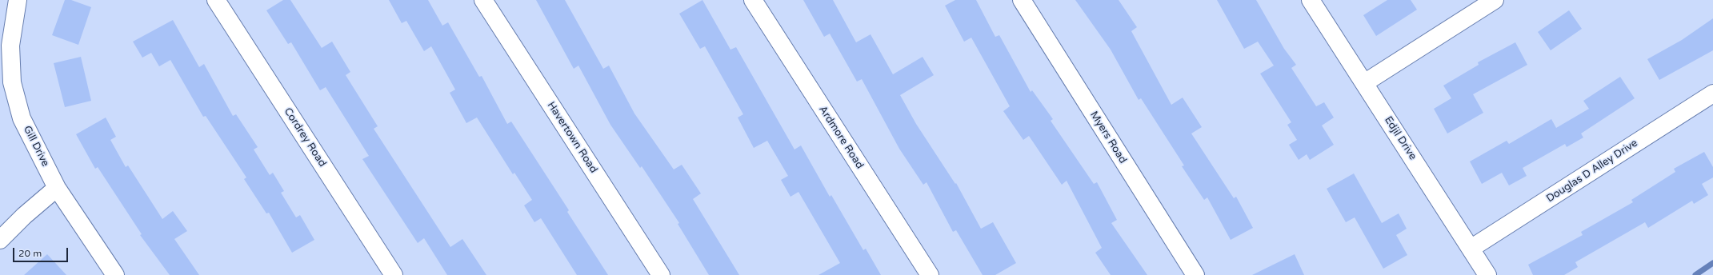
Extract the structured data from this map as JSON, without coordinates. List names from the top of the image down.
{
  "streets": {
    "street": [
      "Cordrey Road",
      "Havertown Road",
      "Ardmore Road",
      "Myers Road",
      "Edjil Drive",
      "Gill Drive",
      "Douglas D Alley Drive"
    ]
  },
  "crossings": [
    ["Edjil Drive", "Douglas D Alley Drive"]
  ],
  "scale_bar": "20 m"
}
